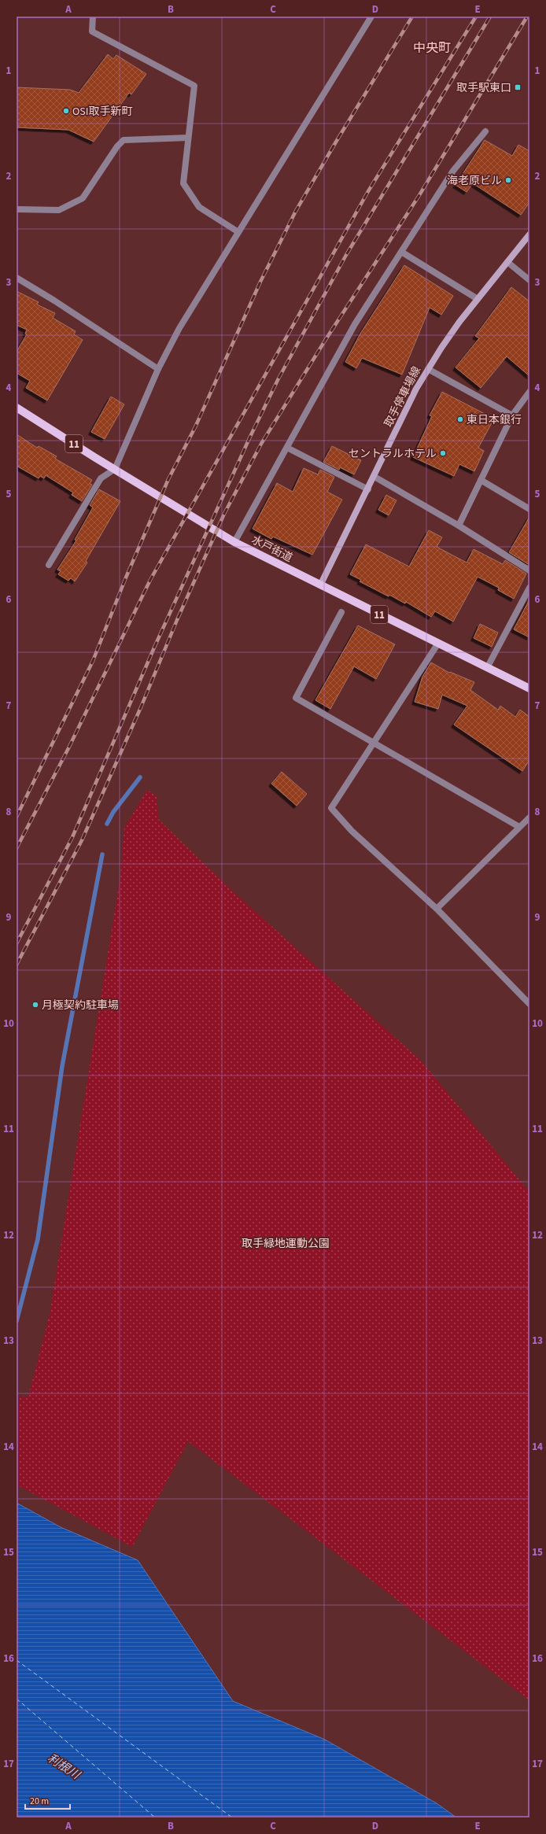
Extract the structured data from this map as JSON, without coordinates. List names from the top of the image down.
{
  "streets": {
    "main road": ["取手停車場線", "11", "水戸街道"]
  },
  "crossings": [
    ["取手停車場線", "水戸街道"]
  ],
  "districts": ["中央町"],
  "water": ["利根川"],
  "parks": ["取手緑地運動公園"],
  "places": {
    "transit": ["取手駅東口"],
    "other": [
      "OSI取手新町",
      "海老原ビル",
      "東日本銀行",
      "セントラルホテル",
      "月極契約駐車場"
    ]
  },
  "scale_bar": "20 m",
  "grid": {
    "columns": [
      "A",
      "B",
      "C",
      "D",
      "E"
    ],
    "rows": [
      "1",
      "2",
      "3",
      "4",
      "5",
      "6",
      "7",
      "8",
      "9",
      "10",
      "11",
      "12",
      "13",
      "14",
      "15",
      "16",
      "17"
    ]
  }
}
